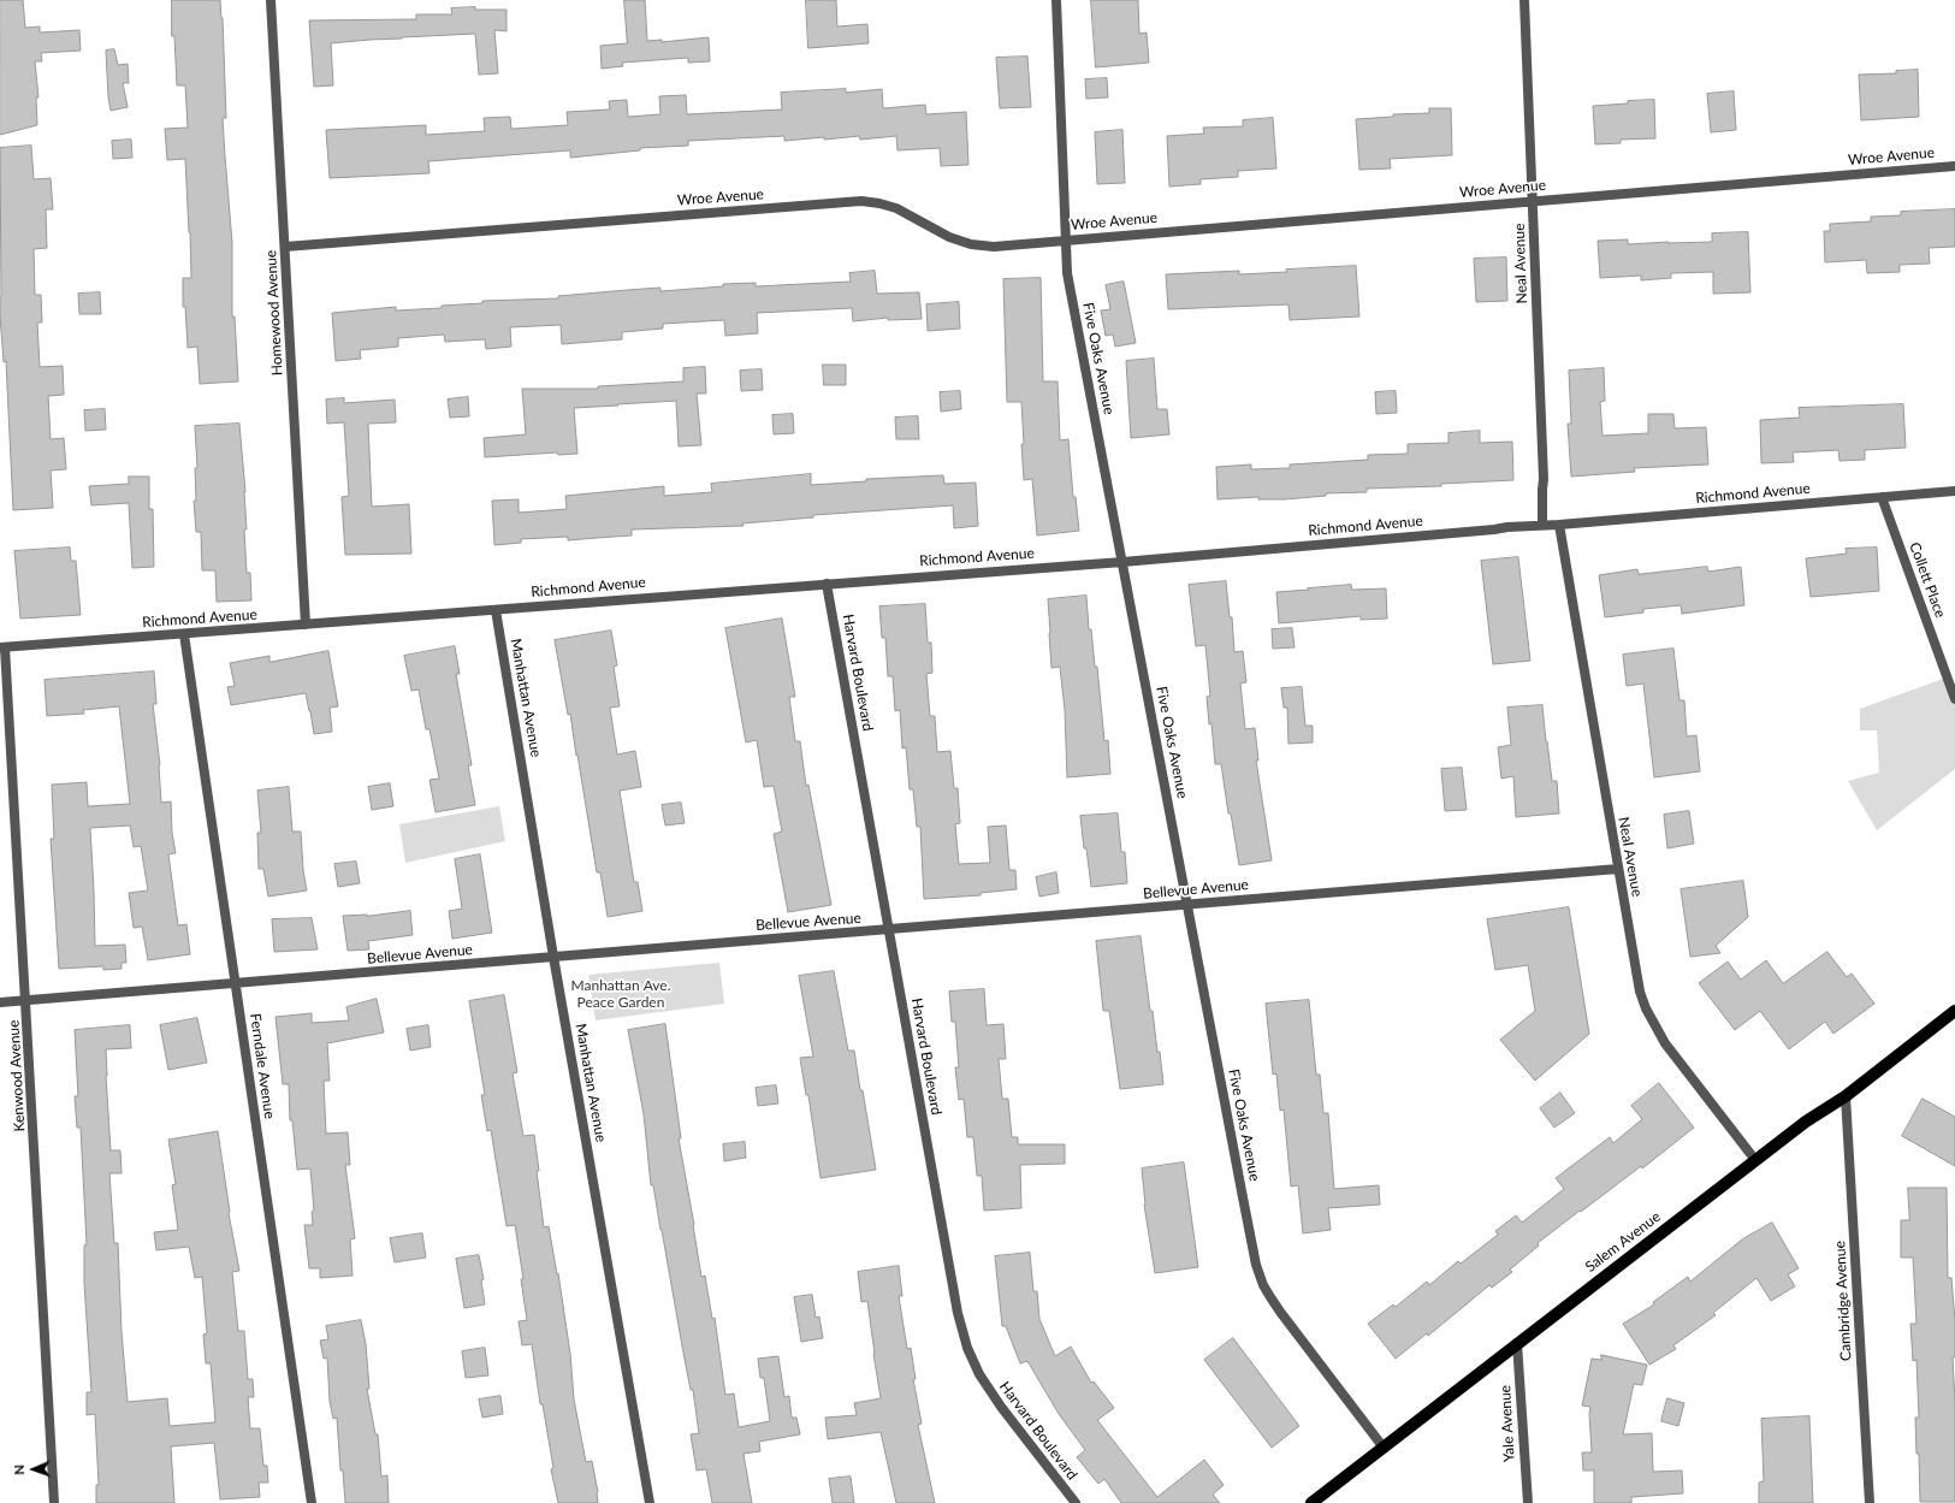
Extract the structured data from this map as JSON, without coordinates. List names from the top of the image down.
{
  "streets": {
    "main road": ["Salem Avenue"],
    "street": [
      "Wroe Avenue",
      "Neal Avenue",
      "Homewood Avenue",
      "Five Oaks Avenue",
      "Richmond Avenue",
      "Collett Place",
      "Harvard Boulevard",
      "Manhattan Avenue",
      "Bellevue Avenue",
      "Ferndale Avenue",
      "Kenwood Avenue",
      "Cambridge Avenue",
      "Yale Avenue"
    ]
  },
  "crossings": [
    ["Wroe Avenue", "Neal Avenue"],
    ["Wroe Avenue", "Homewood Avenue"],
    ["Wroe Avenue", "Five Oaks Avenue"],
    ["Neal Avenue", "Richmond Avenue"],
    ["Neal Avenue", "Bellevue Avenue"],
    ["Neal Avenue", "Salem Avenue"],
    ["Homewood Avenue", "Richmond Avenue"],
    ["Five Oaks Avenue", "Richmond Avenue"],
    ["Five Oaks Avenue", "Bellevue Avenue"],
    ["Five Oaks Avenue", "Salem Avenue"],
    ["Richmond Avenue", "Collett Place"],
    ["Richmond Avenue", "Harvard Boulevard"],
    ["Richmond Avenue", "Manhattan Avenue"],
    ["Richmond Avenue", "Ferndale Avenue"],
    ["Richmond Avenue", "Kenwood Avenue"],
    ["Harvard Boulevard", "Bellevue Avenue"],
    ["Manhattan Avenue", "Bellevue Avenue"],
    ["Bellevue Avenue", "Ferndale Avenue"],
    ["Bellevue Avenue", "Kenwood Avenue"],
    ["Salem Avenue", "Cambridge Avenue"],
    ["Salem Avenue", "Yale Avenue"]
  ],
  "parks": ["Manhattan Ave. Peace Garden"],
  "north": "left"
}
